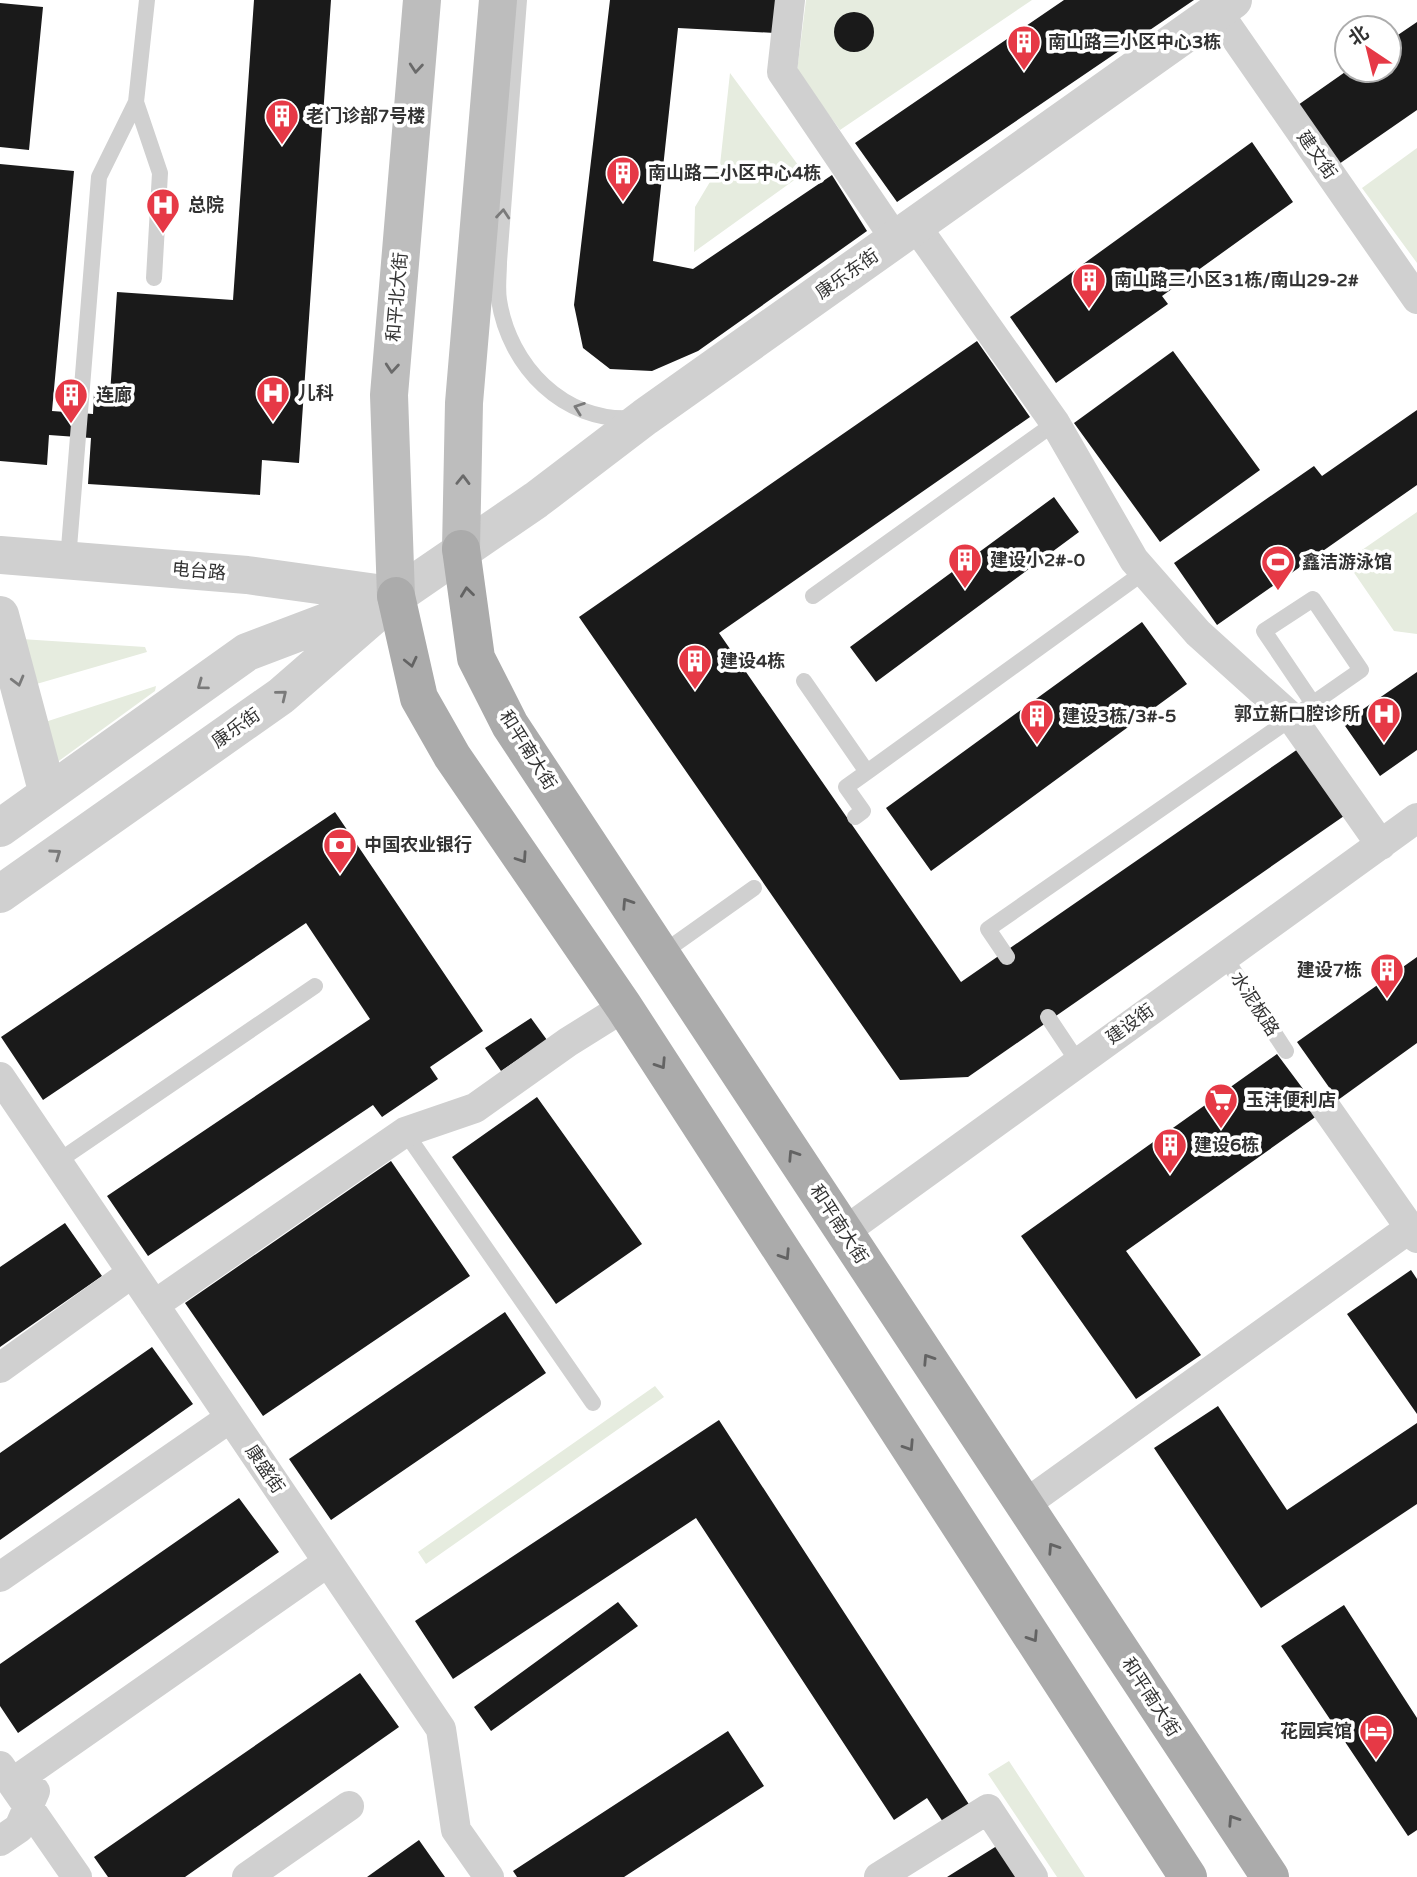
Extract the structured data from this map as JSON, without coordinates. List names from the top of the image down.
{
  "streets": {
    "main road": ["和平北大街", "和平南大街"],
    "street": [
      "建文街",
      "康乐东街",
      "电台路",
      "康乐街",
      "建设街",
      "康盛街"
    ],
    "lane": ["水泥板路"]
  },
  "crossings": [
    ["建文街", "康乐东街"],
    ["康乐东街", "康乐街"],
    ["康乐东街", "和平南大街"],
    ["和平北大街", "电台路"],
    ["和平北大街", "康乐街"],
    ["电台路", "康乐街"],
    ["康乐街", "和平南大街"],
    ["和平南大街", "建设街"],
    ["水泥板路", "建设街"]
  ],
  "places": {
    "building": [
      "南山路二小区中心3栋",
      "老门诊部7号楼",
      "南山路二小区中心4栋",
      "南山路二小区31栋/南山29-2#",
      "连廊",
      "建设小2#-0",
      "建设4栋",
      "建设3栋/3#-5",
      "建设7栋",
      "建设6栋"
    ],
    "hospital": ["总院", "儿科", "郭立新口腔诊所"],
    "sports": ["鑫洁游泳馆"],
    "bank": ["中国农业银行"],
    "supermarket": ["玉沣便利店"],
    "hotel": ["花园宾馆"]
  },
  "north": "top left"
}
